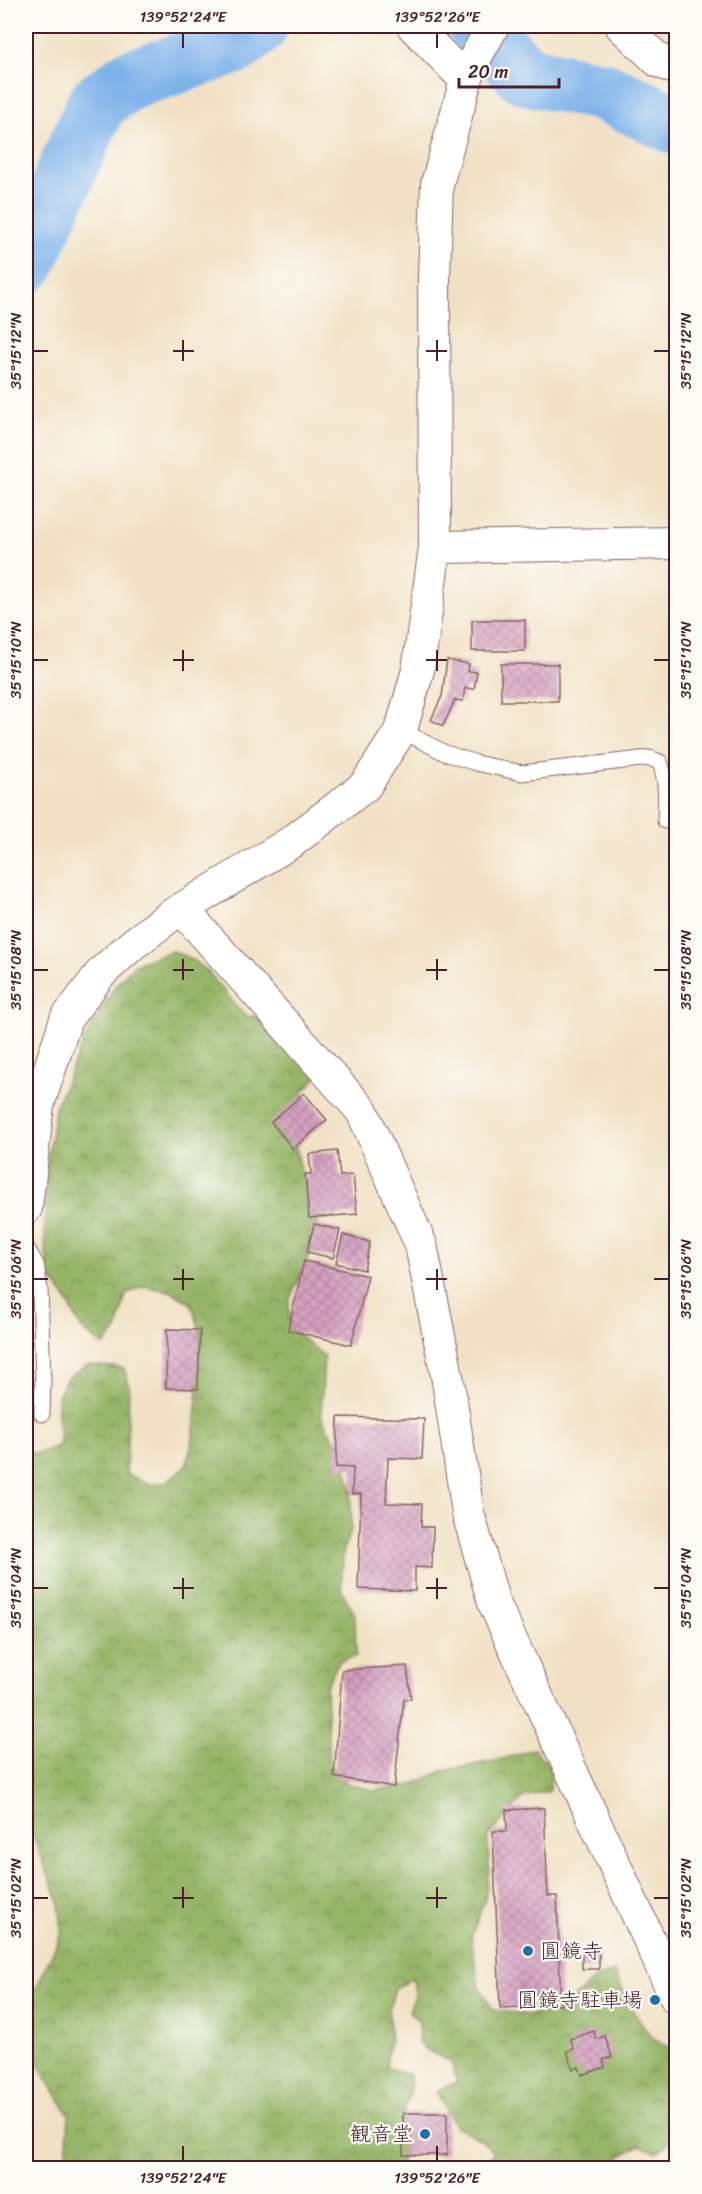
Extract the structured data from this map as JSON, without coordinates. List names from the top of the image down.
{
  "places": ["圓鏡寺", "圓鏡寺駐車場", "観音堂"],
  "scale_bar": "20 m",
  "coordinates": [
    "139°52'24\"E",
    "139°52'26\"E",
    "35°15'12\"N",
    "35°15'10\"N",
    "35°15'08\"N",
    "35°15'06\"N",
    "35°15'04\"N",
    "35°15'02\"N"
  ]
}
